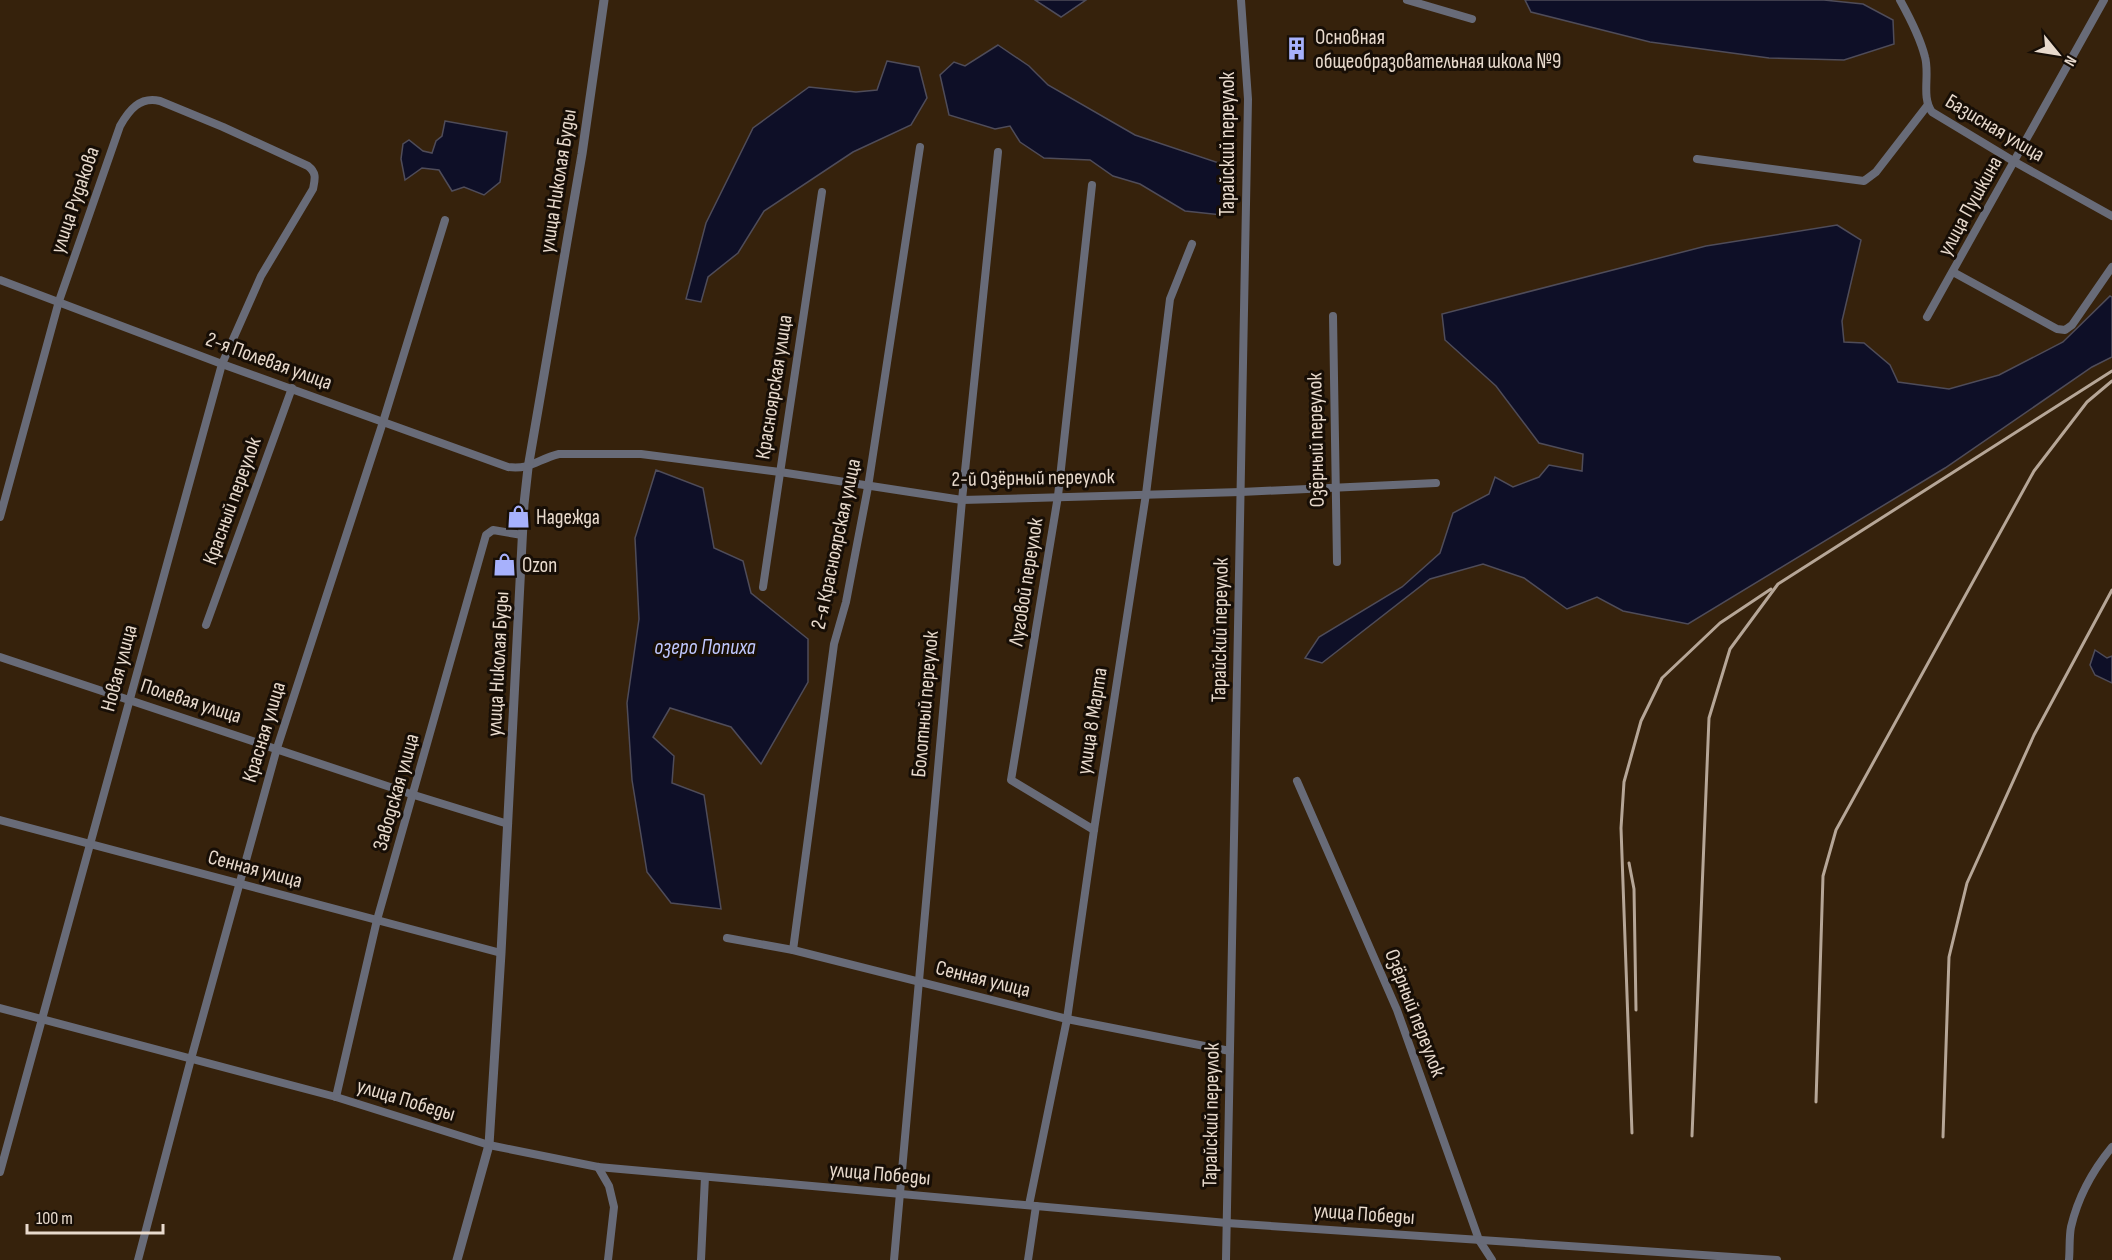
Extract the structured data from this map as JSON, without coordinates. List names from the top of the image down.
{
  "streets": {
    "street": [
      "Базисная улица",
      "Тарайский переулок",
      "улица Николая Буды",
      "улица Рудакова",
      "улица Пушкина",
      "2-я Полевая улица",
      "Красноярская улица",
      "Озёрный переулок",
      "2-й Озёрный переулок",
      "Красный переулок",
      "2-я Красноярская улица",
      "Луговой переулок",
      "Новая улица",
      "Полевая улица",
      "Болотный переулок",
      "улица 8 Марта",
      "Красная улица",
      "Заводская улица",
      "Сенная улица",
      "улица Победы"
    ]
  },
  "crossings": [
    ["Базисная улица", "улица Пушкина"],
    ["Тарайский переулок", "2-й Озёрный переулок"],
    ["Тарайский переулок", "Сенная улица"],
    ["Тарайский переулок", "улица Победы"],
    ["улица Николая Буды", "2-я Полевая улица"],
    ["улица Николая Буды", "2-й Озёрный переулок"],
    ["улица Николая Буды", "Полевая улица"],
    ["улица Николая Буды", "Заводская улица"],
    ["улица Николая Буды", "Сенная улица"],
    ["улица Николая Буды", "улица Победы"],
    ["улица Рудакова", "2-я Полевая улица"],
    ["улица Рудакова", "Новая улица"],
    ["2-я Полевая улица", "2-й Озёрный переулок"],
    ["2-я Полевая улица", "Красный переулок"],
    ["2-я Полевая улица", "Новая улица"],
    ["2-я Полевая улица", "Красная улица"],
    ["Красноярская улица", "2-й Озёрный переулок"],
    ["Озёрный переулок", "2-й Озёрный переулок"],
    ["Озёрный переулок", "улица Победы"],
    ["2-й Озёрный переулок", "2-я Красноярская улица"],
    ["2-й Озёрный переулок", "Луговой переулок"],
    ["2-й Озёрный переулок", "Болотный переулок"],
    ["2-й Озёрный переулок", "улица 8 Марта"],
    ["2-я Красноярская улица", "Сенная улица"],
    ["Луговой переулок", "улица 8 Марта"],
    ["Новая улица", "Полевая улица"],
    ["Новая улица", "Сенная улица"],
    ["Новая улица", "улица Победы"],
    ["Полевая улица", "Красная улица"],
    ["Полевая улица", "Заводская улица"],
    ["Болотный переулок", "Сенная улица"],
    ["Болотный переулок", "улица Победы"],
    ["улица 8 Марта", "Сенная улица"],
    ["улица 8 Марта", "улица Победы"],
    ["Красная улица", "Сенная улица"],
    ["Красная улица", "улица Победы"],
    ["Заводская улица", "Сенная улица"],
    ["Заводская улица", "улица Победы"]
  ],
  "water": ["озеро Попиха"],
  "places": {
    "building": ["Основная общеобразовательная школа №9"],
    "shop": ["Надежда", "Ozon"]
  },
  "scale_bar": "100 m",
  "north": "bottom right"
}
